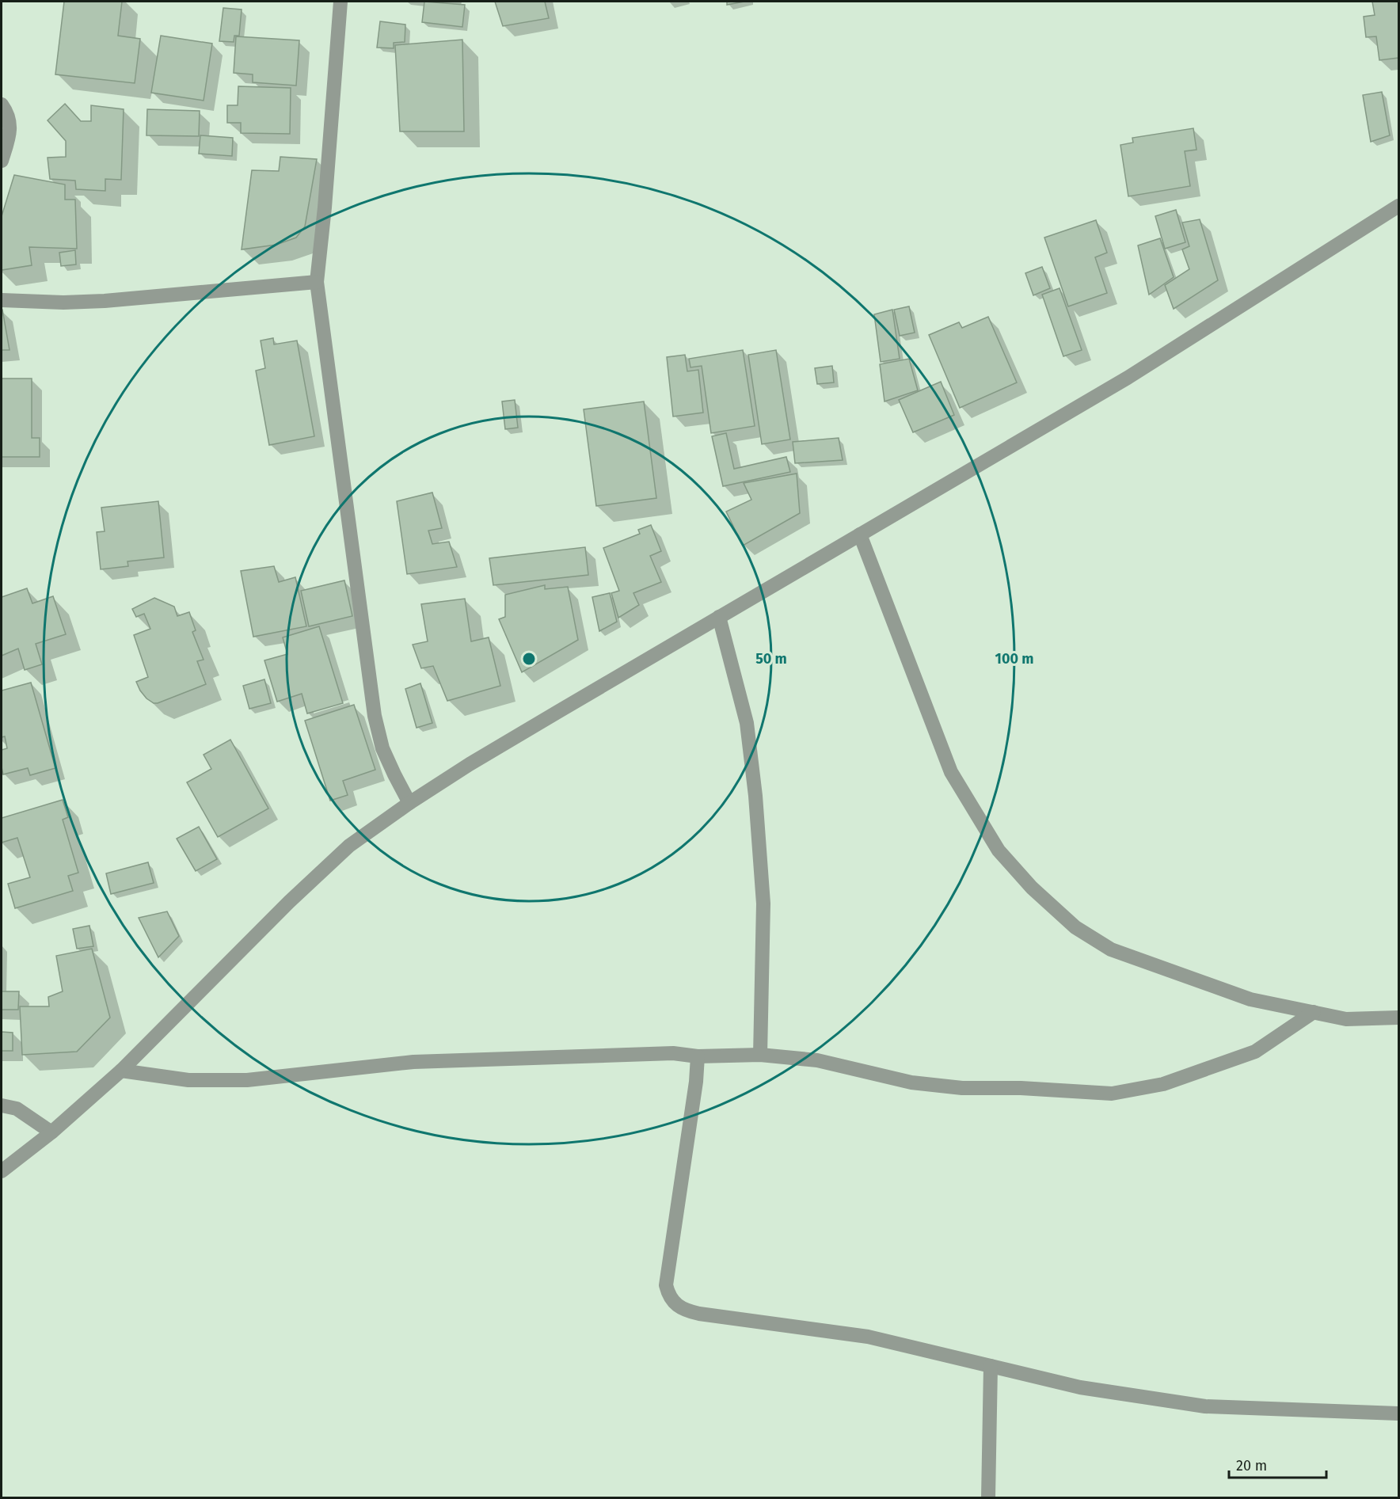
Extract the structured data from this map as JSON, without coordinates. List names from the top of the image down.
{
  "scale_bar": "20 m",
  "rings": ["50 m", "100 m"]
}
